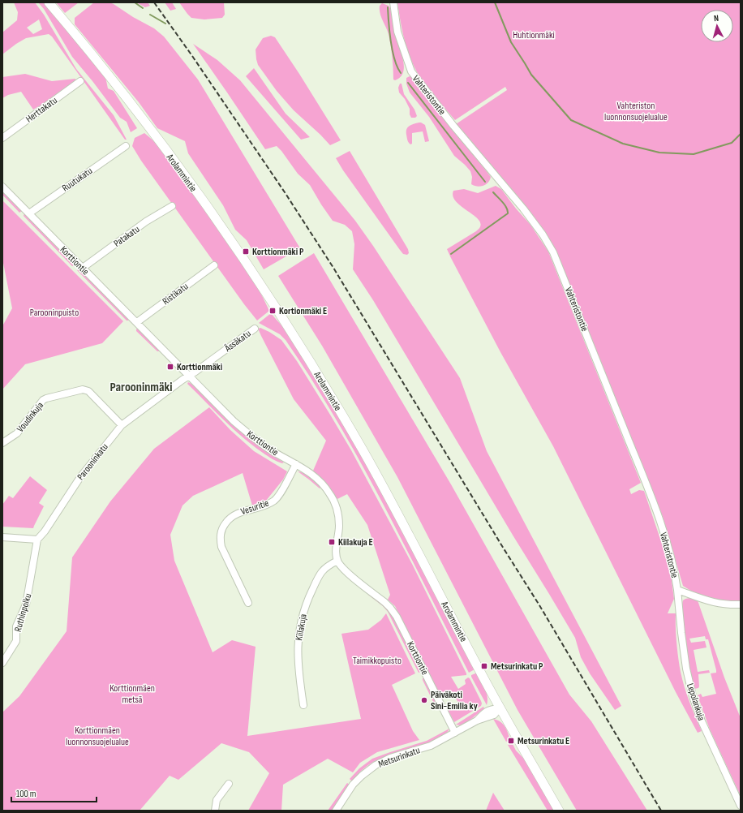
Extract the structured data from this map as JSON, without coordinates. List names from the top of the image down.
{
  "streets": {
    "street": [
      "Vahteristontie",
      "Herttakatu",
      "Arolammintie",
      "Ruutukatu",
      "Patakatu",
      "Korttiontie",
      "Ristikatu",
      "Ässäkatu",
      "Voudinkuja",
      "Parooninkatu",
      "Vesuritie",
      "Ruthinpolku",
      "Kiilakuja",
      "Lepolankuja",
      "Metsurinkatu"
    ]
  },
  "crossings": [
    ["Vahteristontie", "Lepolankuja"],
    ["Arolammintie", "Metsurinkatu"],
    ["Ruutukatu", "Korttiontie"],
    ["Patakatu", "Korttiontie"],
    ["Korttiontie", "Ristikatu"],
    ["Korttiontie", "Ässäkatu"],
    ["Korttiontie", "Parooninkatu"],
    ["Korttiontie", "Vesuritie"],
    ["Korttiontie", "Kiilakuja"],
    ["Korttiontie", "Metsurinkatu"],
    ["Ässäkatu", "Parooninkatu"],
    ["Voudinkuja", "Parooninkatu"],
    ["Parooninkatu", "Ruthinpolku"]
  ],
  "districts": ["Parooninmäki"],
  "parks": [
    "Huhtionmäki",
    "Vahteriston luonnonsuojelualue",
    "Parooninpuisto",
    "Taimikkopuisto",
    "Korttionmäen metsä",
    "Korttionmäen luonnonsuojelualue"
  ],
  "places": {
    "transit": [
      "Korttionmäki P",
      "Kortionmäki E",
      "Korttionmäki",
      "Kiilakuja E",
      "Metsurinkatu P",
      "Metsurinkatu E"
    ],
    "other": ["Päiväkoti Sini-Emilia ky"]
  },
  "scale_bar": "100 m",
  "north": "top"
}
